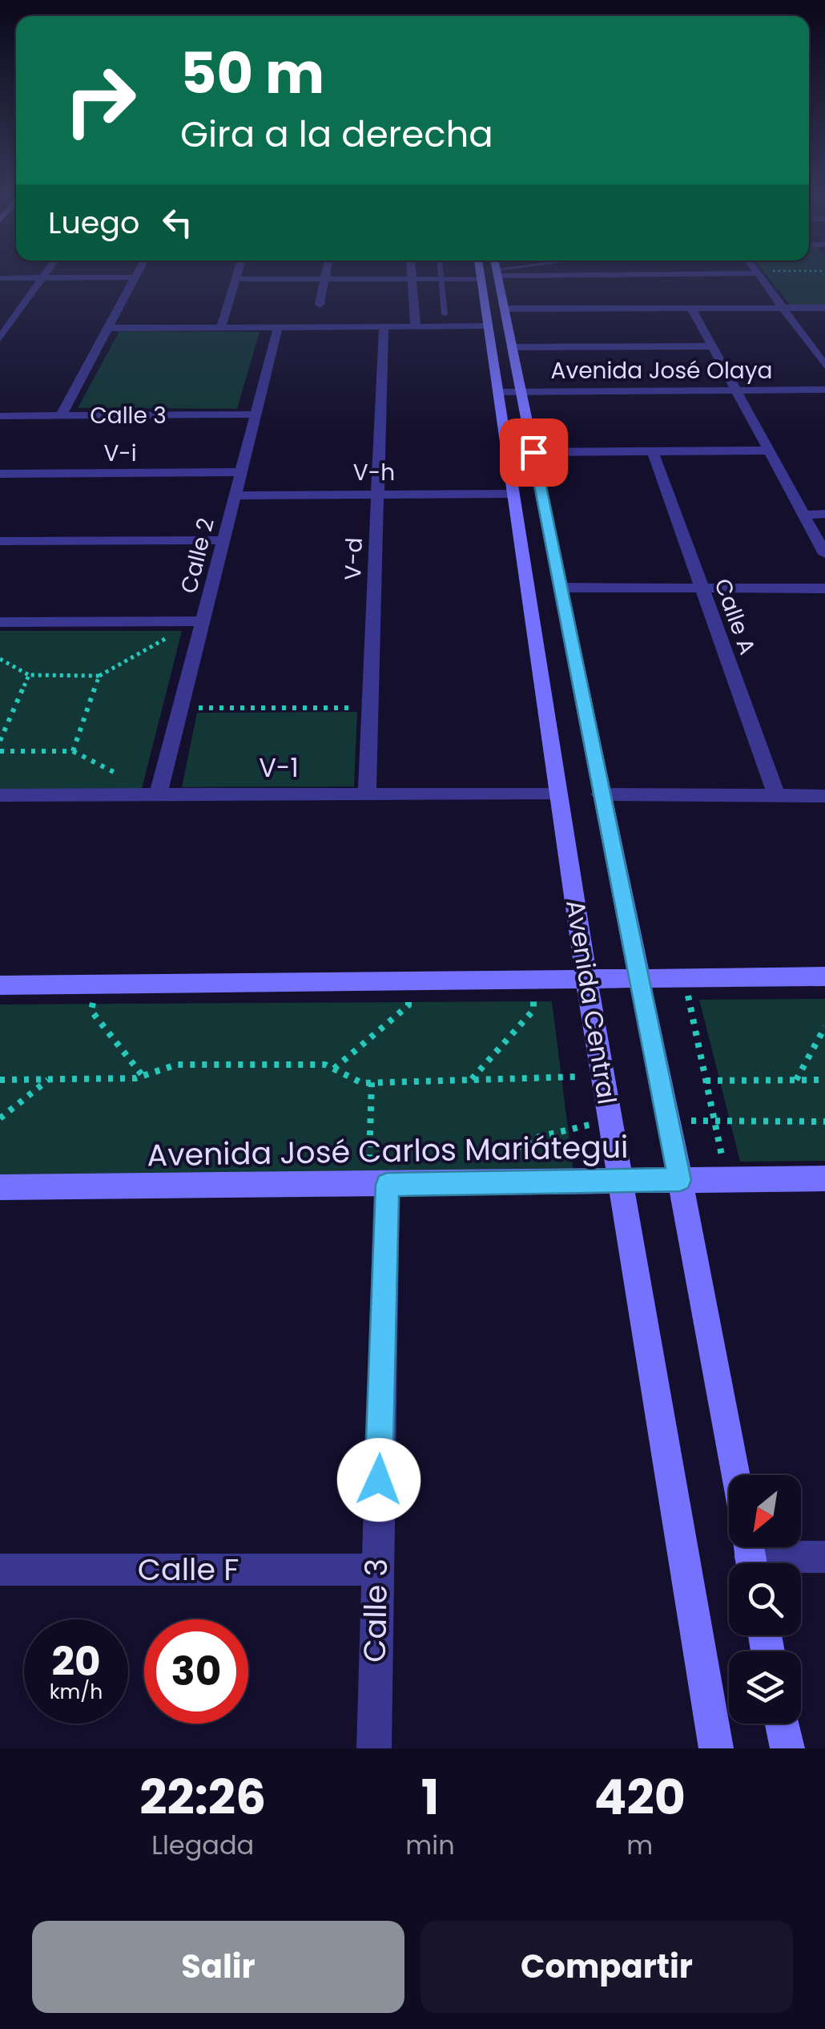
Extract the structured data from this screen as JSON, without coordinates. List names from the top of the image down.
{
  "streets": {
    "street": [
      "Avenida José Olaya",
      "Calle 3",
      "V-i",
      "V-h",
      "Calle 2",
      "V-d",
      "Calle A",
      "V-1",
      "Avenida Central",
      "Avenida José Carlos Mariátegui",
      "Calle F"
    ]
  },
  "crossings": [
    ["Avenida José Olaya", "Avenida Central"],
    ["Calle 3", "Calle 2"],
    ["Calle 3", "Avenida José Carlos Mariátegui"],
    ["Calle 3", "Calle F"],
    ["V-i", "Calle 2"],
    ["V-h", "Calle 2"],
    ["V-h", "V-d"],
    ["V-h", "Avenida Central"],
    ["Calle 2", "V-1"],
    ["V-d", "V-1"],
    ["V-1", "Avenida Central"],
    ["Avenida Central", "Avenida José Carlos Mariátegui"]
  ],
  "north": "bottom left",
  "page": {
    "turn": ["50 m", "Gira a la derecha"],
    "then": "Luego",
    "speed": "20 km/h",
    "limit": "30",
    "eta": [
      "22:26",
      "Llegada",
      "1",
      "min",
      "420",
      "m"
    ],
    "buttons": ["Salir", "Compartir"]
  }
}
